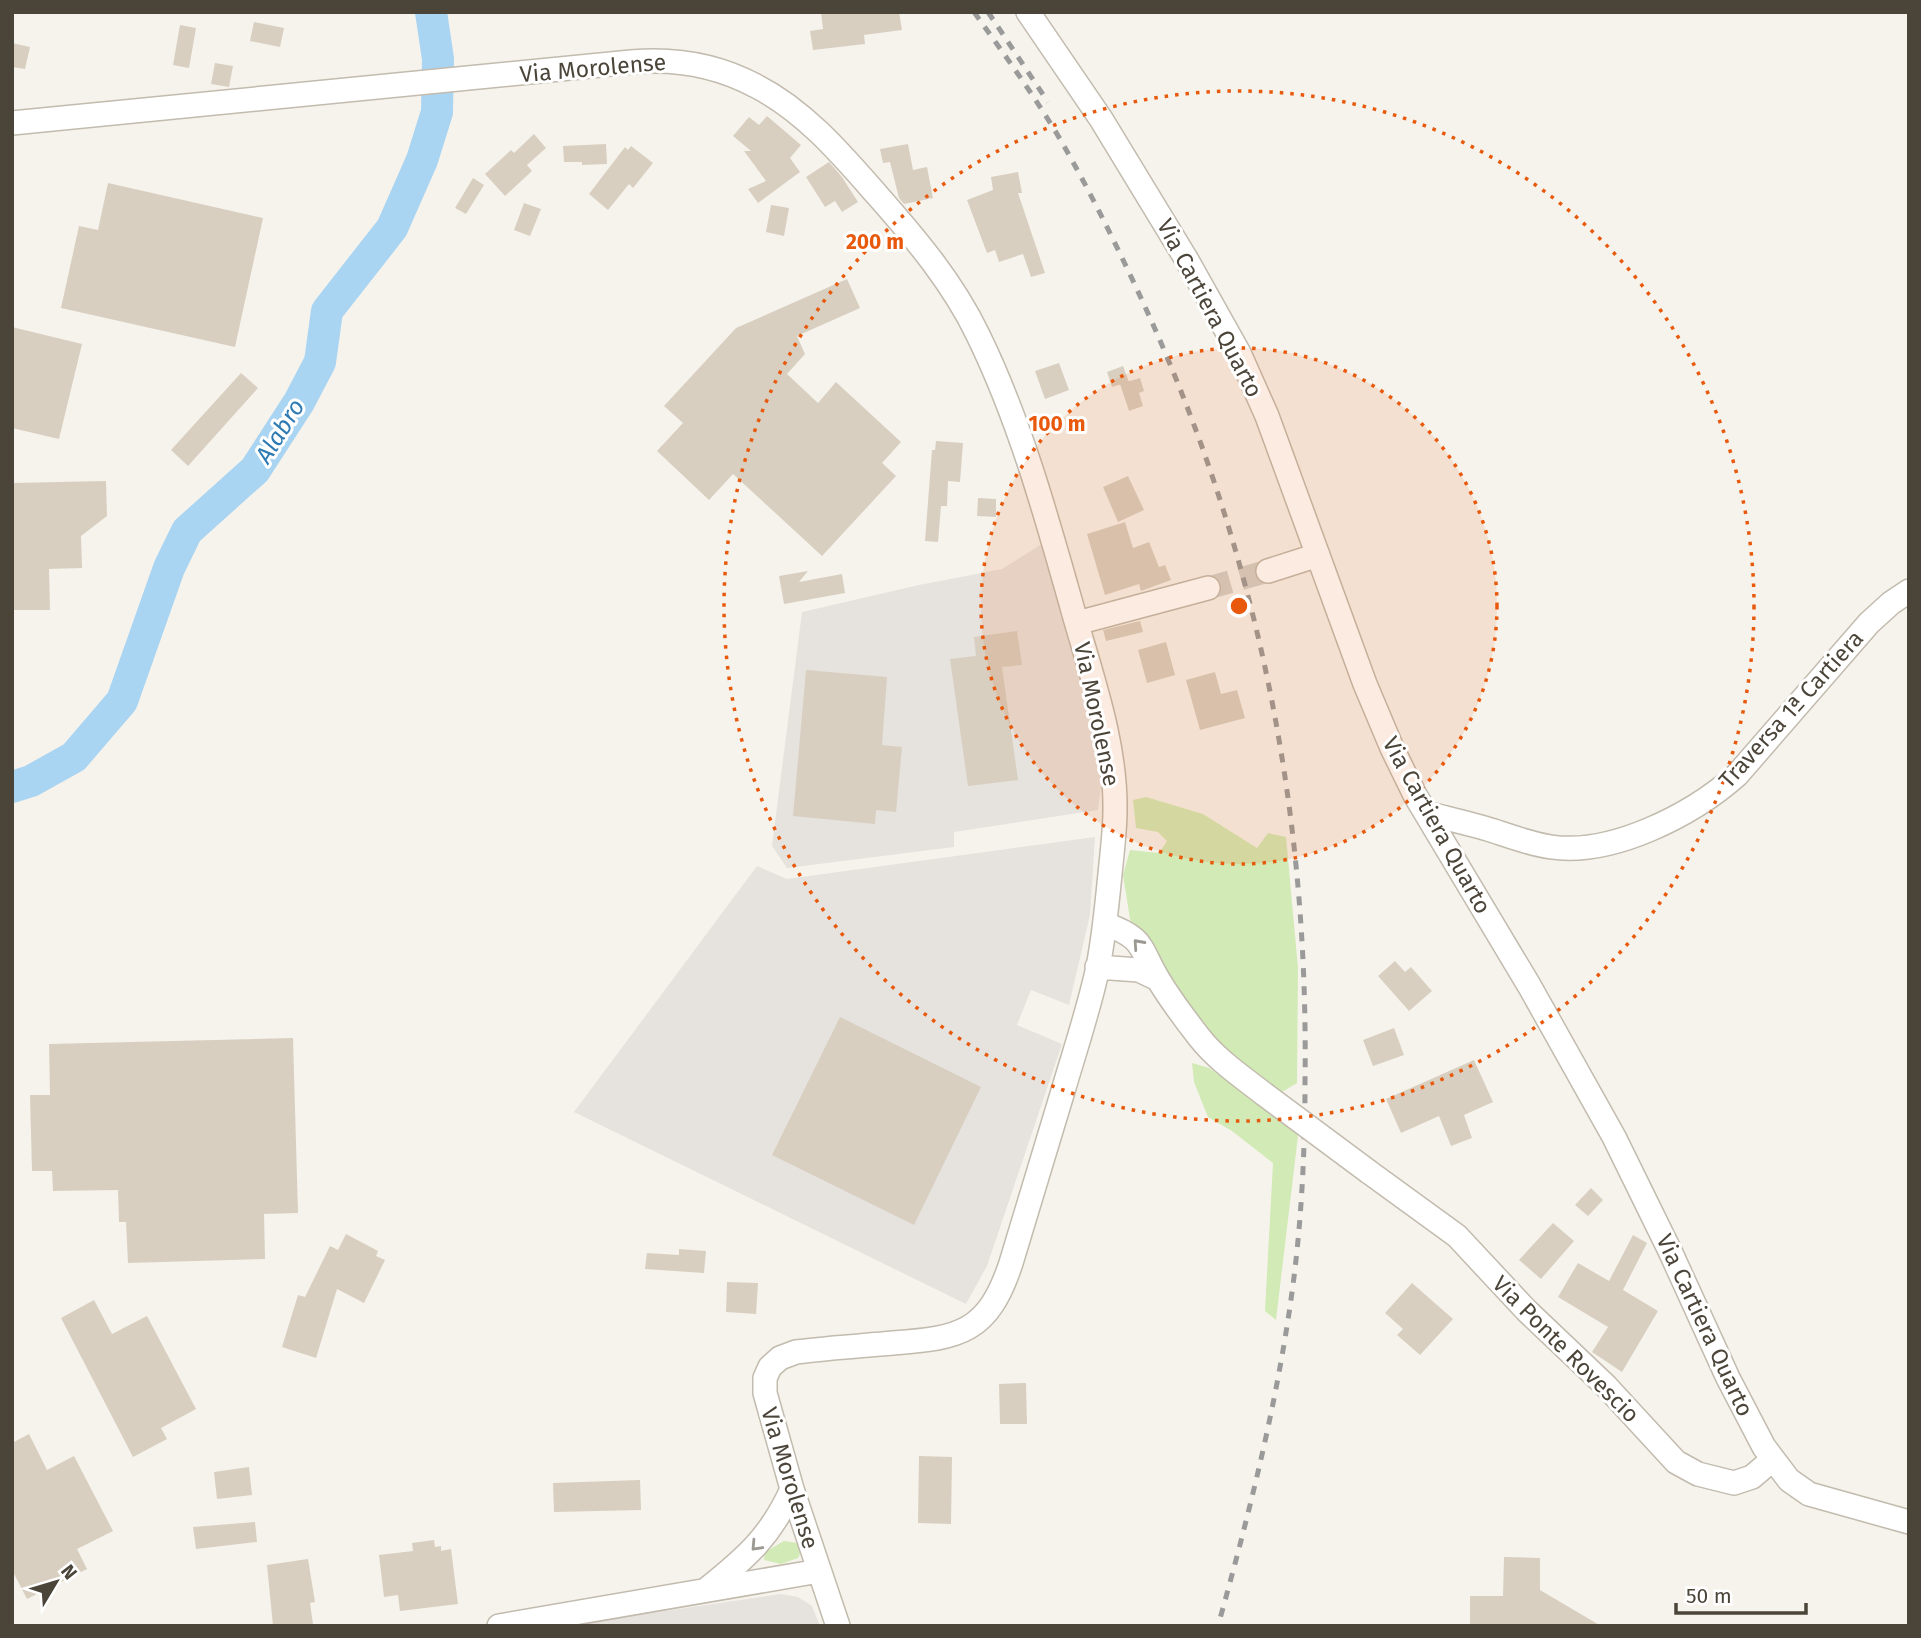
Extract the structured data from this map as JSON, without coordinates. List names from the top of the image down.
{
  "streets": {
    "street": [
      "Via Morolense",
      "Via Cartiera Quarto",
      "Traversa 1ª Cartiera",
      "Via Ponte Rovescio"
    ]
  },
  "crossings": [
    ["Via Cartiera Quarto", "Traversa 1ª Cartiera"],
    ["Via Cartiera Quarto", "Via Ponte Rovescio"]
  ],
  "water": ["Alabro"],
  "scale_bar": "50 m",
  "north": "top right",
  "rings": ["200 m", "100 m"]
}
